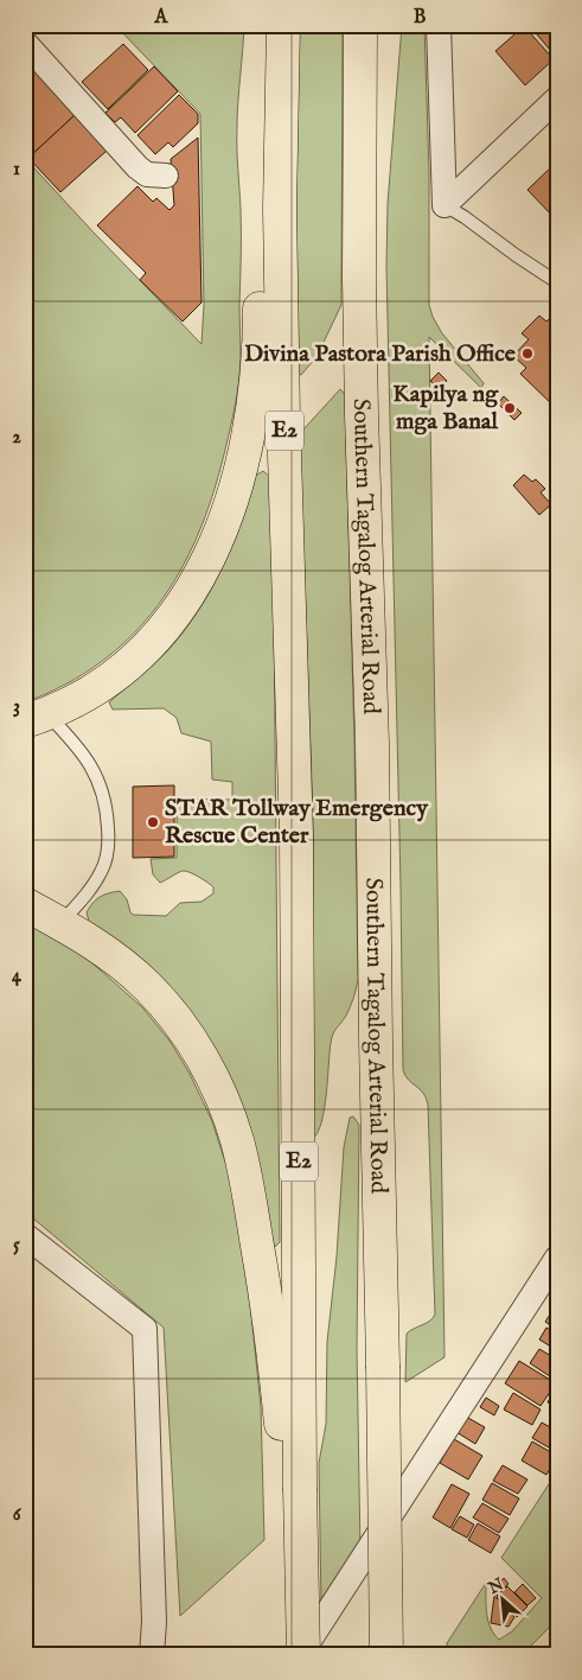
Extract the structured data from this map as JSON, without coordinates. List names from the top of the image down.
{
  "streets": {
    "highway": ["E2", "Southern Tagalog Arterial Road"]
  },
  "places": ["Divina Pastora Parish Office", "Kapilya ng mga Banal", "STAR Tollway Emergency Rescue Center"],
  "north": "top left",
  "grid": {
    "columns": ["A", "B"],
    "rows": [
      "1",
      "2",
      "3",
      "4",
      "5",
      "6"
    ]
  }
}
